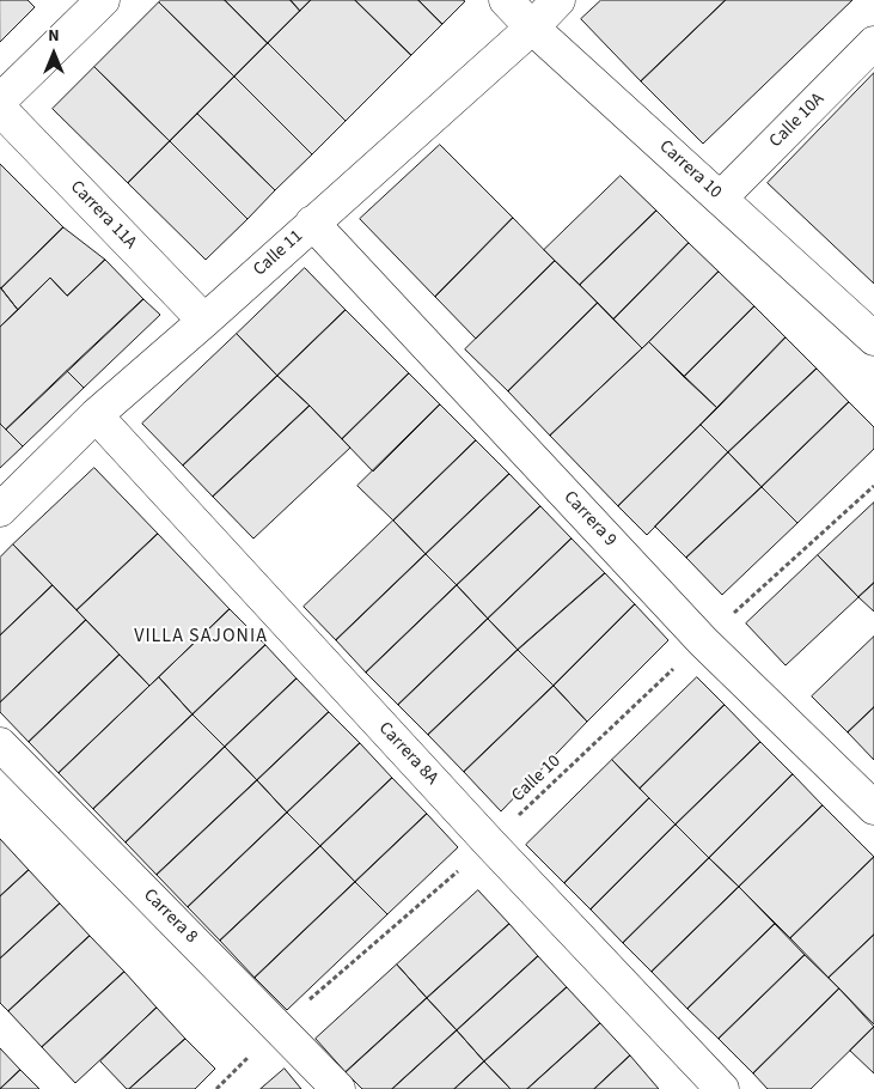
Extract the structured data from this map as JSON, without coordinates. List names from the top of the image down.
{
  "streets": {
    "street": [
      "Calle 10A",
      "Carrera 10",
      "Carrera 11A",
      "Calle 11",
      "Carrera 9",
      "Carrera 8A",
      "Carrera 8"
    ],
    "path": ["Calle 10"]
  },
  "crossings": [
    ["Calle 10A", "Carrera 10"],
    ["Carrera 10", "Calle 11"],
    ["Carrera 11A", "Calle 11"],
    ["Calle 11", "Carrera 9"],
    ["Calle 11", "Carrera 8A"],
    ["Carrera 9", "Calle 10"],
    ["Carrera 8A", "Calle 10"],
    ["Calle 10", "Carrera 8"]
  ],
  "districts": ["VILLA SAJONIA"],
  "north": "top"
}
